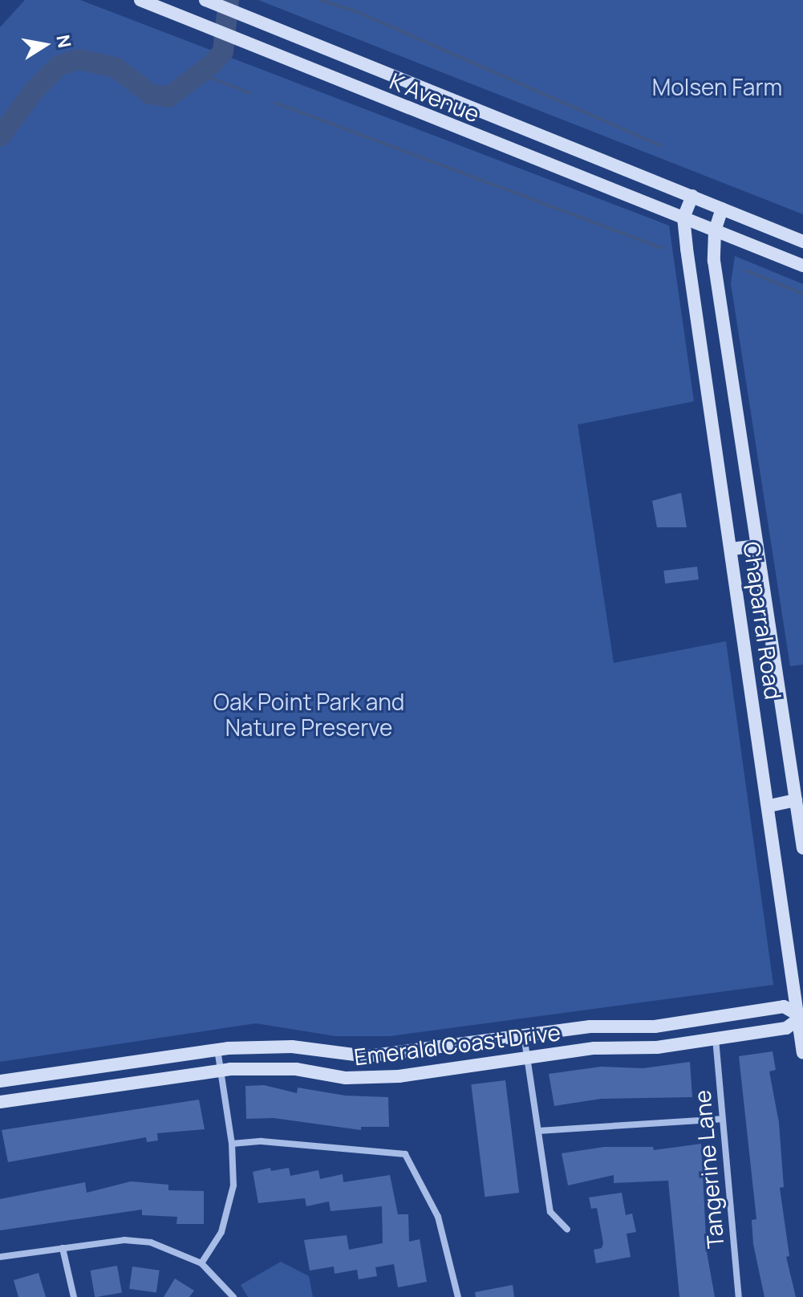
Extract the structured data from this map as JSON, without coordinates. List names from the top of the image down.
{
  "streets": {
    "main road": ["K Avenue", "Chaparral Road", "Emerald Coast Drive"],
    "street": ["Tangerine Lane"]
  },
  "crossings": [
    ["K Avenue", "Chaparral Road"],
    ["Chaparral Road", "Emerald Coast Drive"],
    ["Emerald Coast Drive", "Tangerine Lane"]
  ],
  "parks": ["Molsen Farm", "Oak Point Park and Nature Preserve"],
  "north": "right"
}
